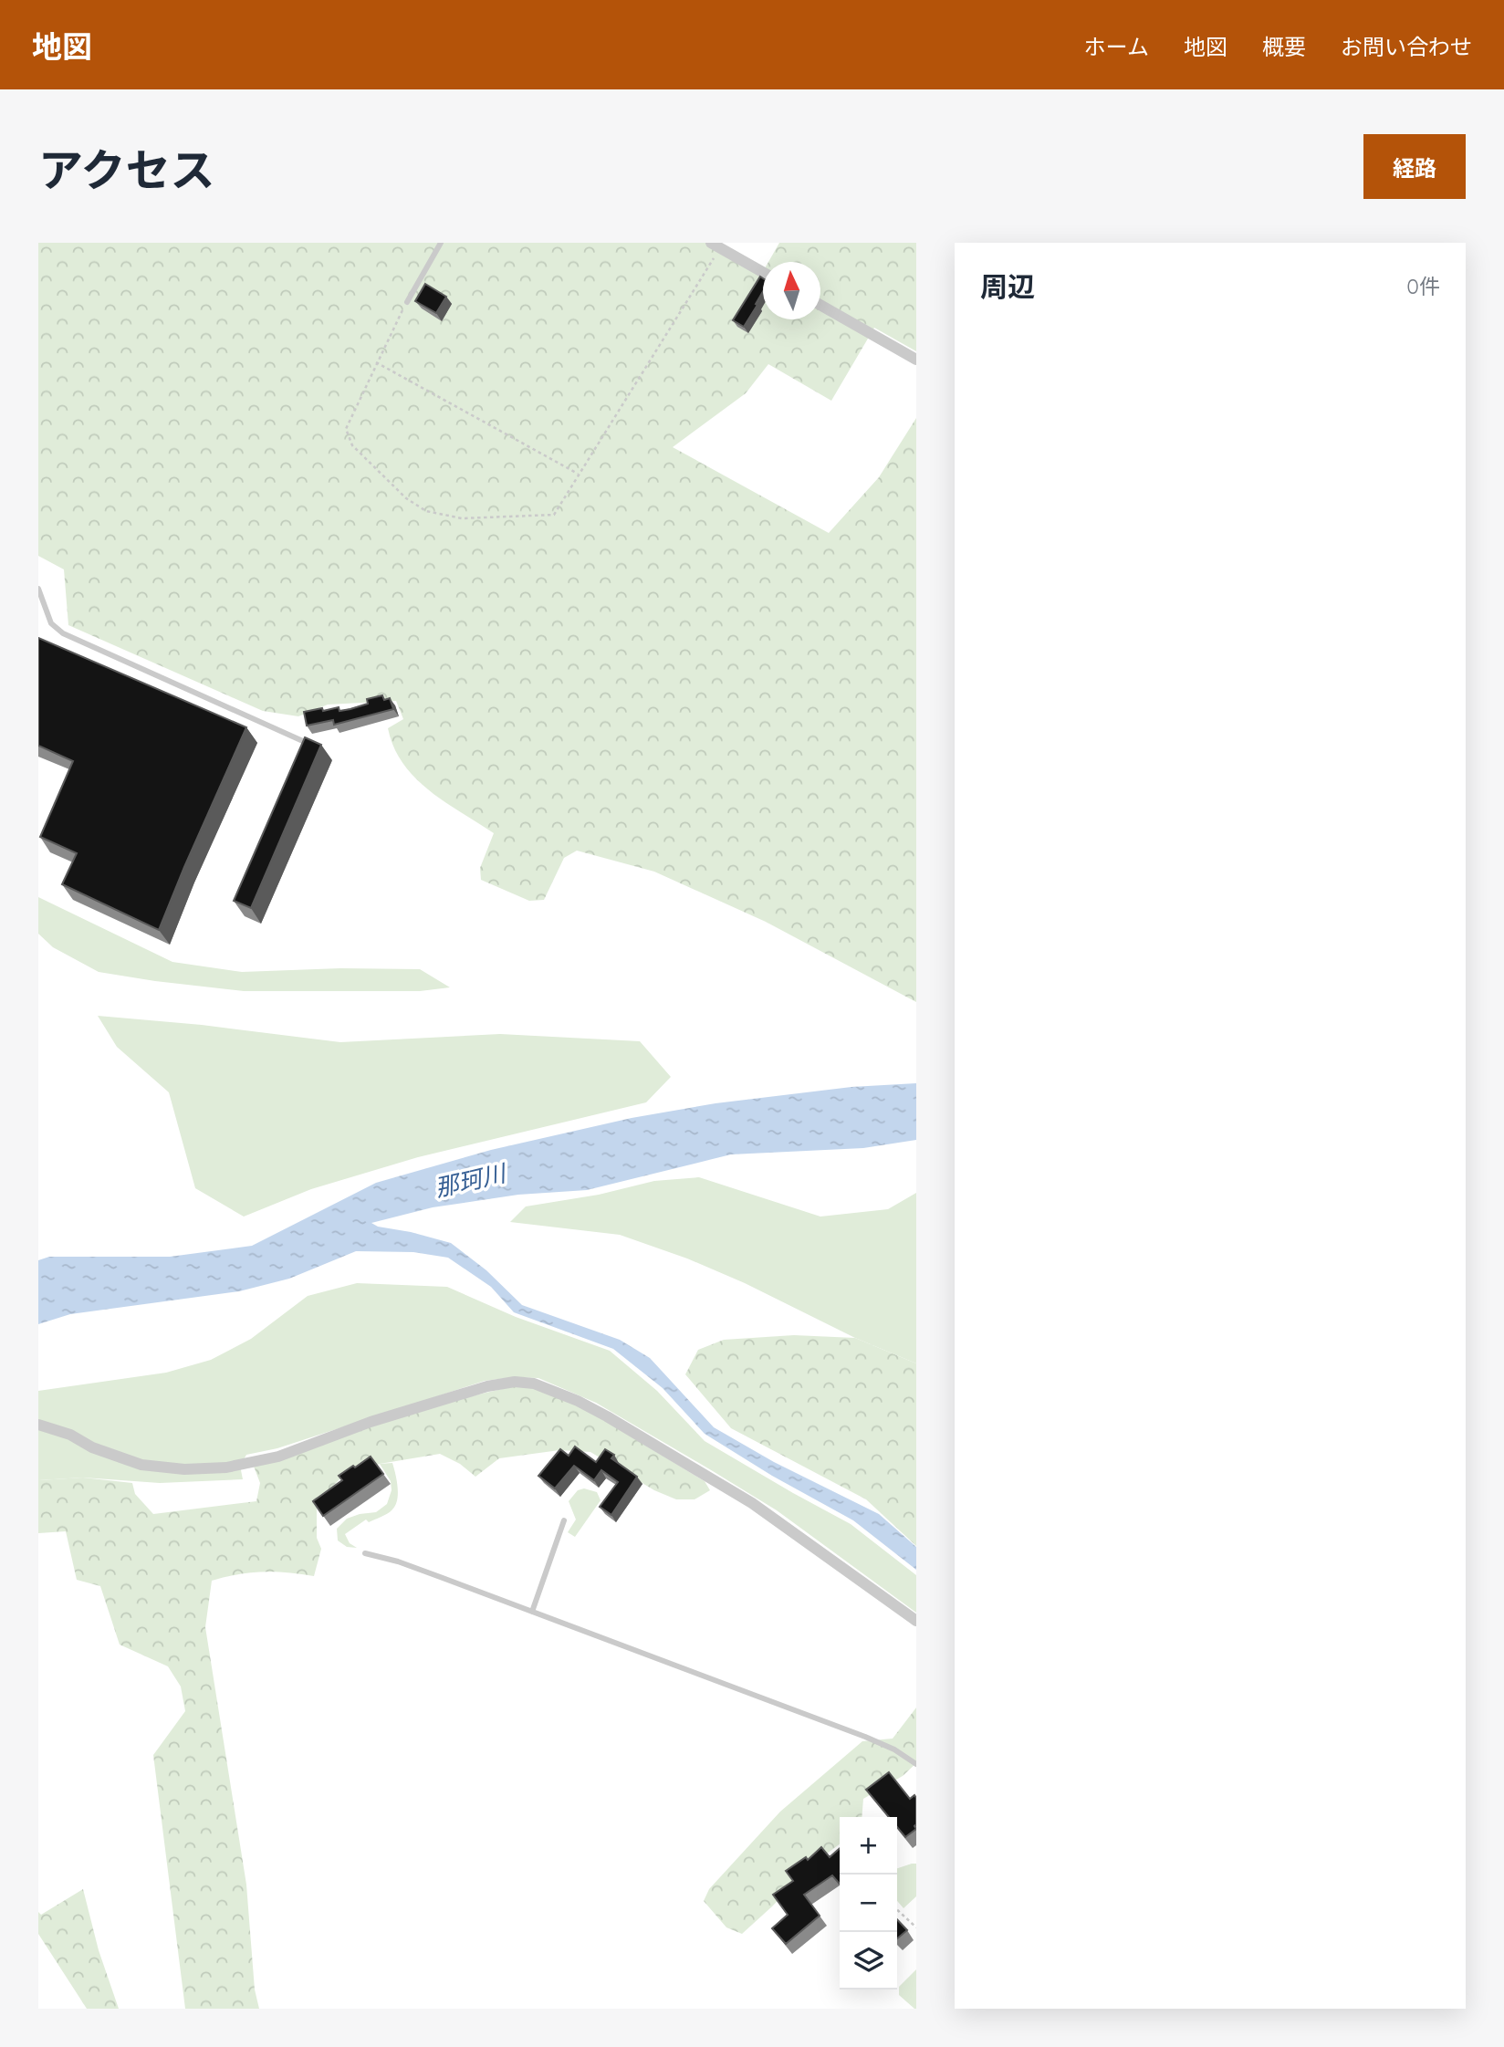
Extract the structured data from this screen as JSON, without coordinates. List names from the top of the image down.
{
  "water": ["那珂川"],
  "north": "top",
  "page": {
    "header": "地図",
    "nav": [
      "ホーム",
      "地図",
      "概要",
      "お問い合わせ"
    ],
    "title": "アクセス",
    "buttons": "経路",
    "heading": ["周辺", "0件"],
    "map_buttons": ["+", "−"]
  }
}
